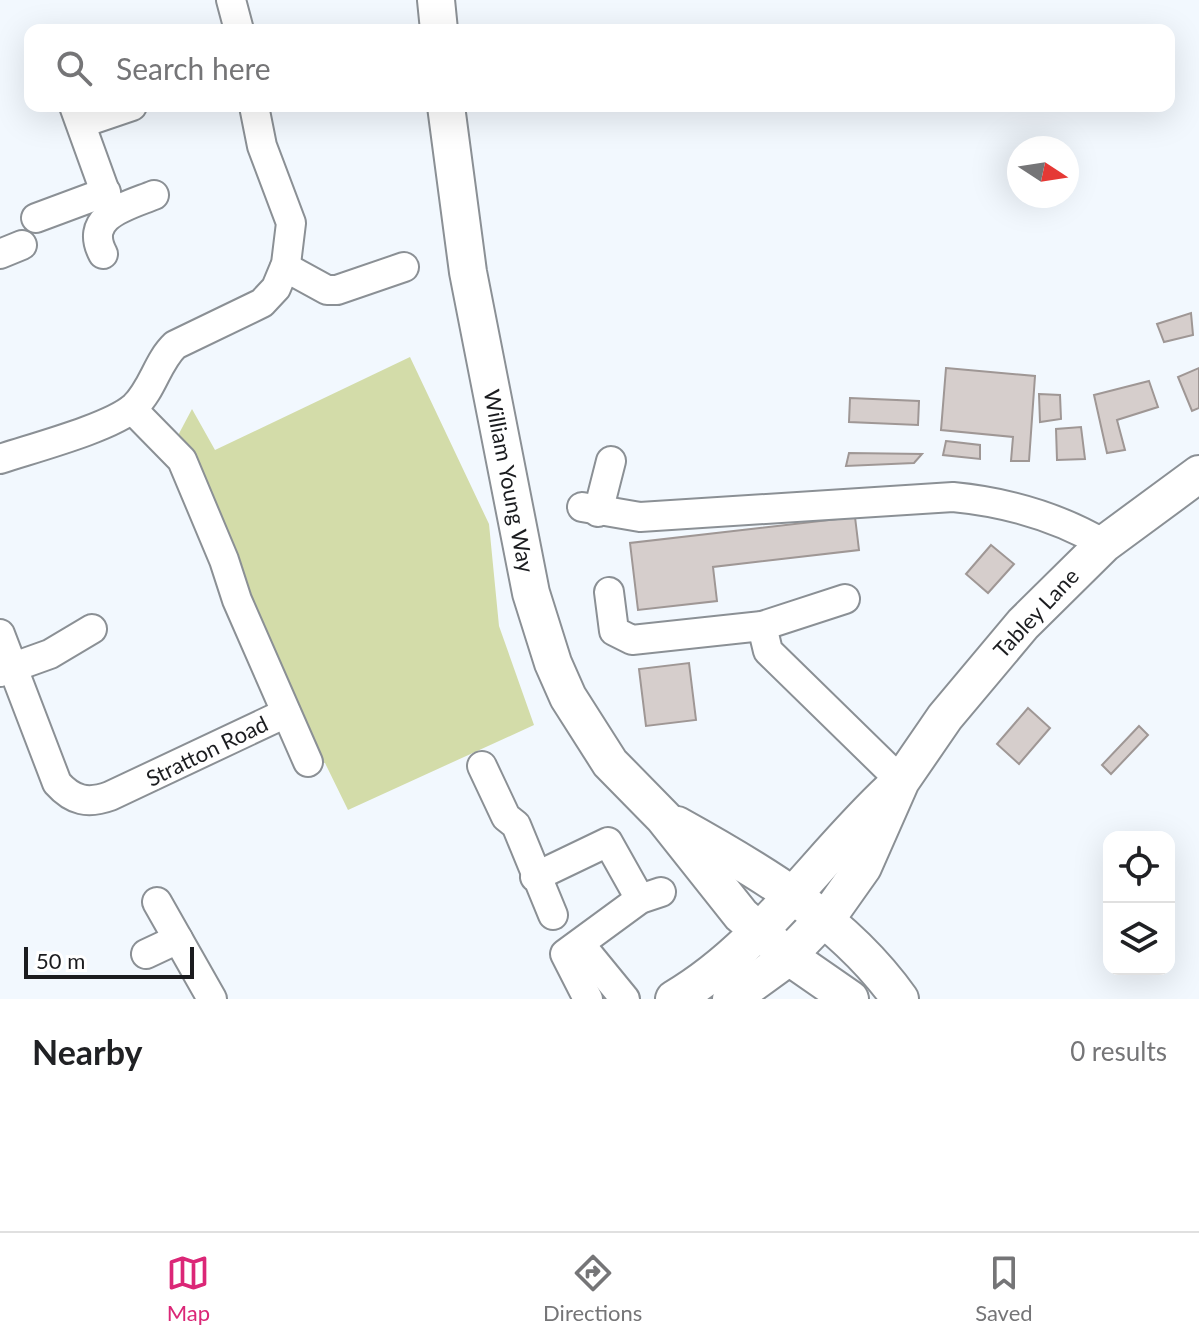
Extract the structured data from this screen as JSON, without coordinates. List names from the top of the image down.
{
  "streets": {
    "main road": ["William Young Way", "Tabley Lane"],
    "street": ["Stratton Road"]
  },
  "crossings": [
    ["William Young Way", "Tabley Lane"]
  ],
  "scale_bar": "50 m",
  "north": "right",
  "page": {
    "search": "Search here",
    "scale": "50 m",
    "heading": ["Nearby", "0 results"],
    "nav": ["Map", "Directions", "Saved"]
  }
}
